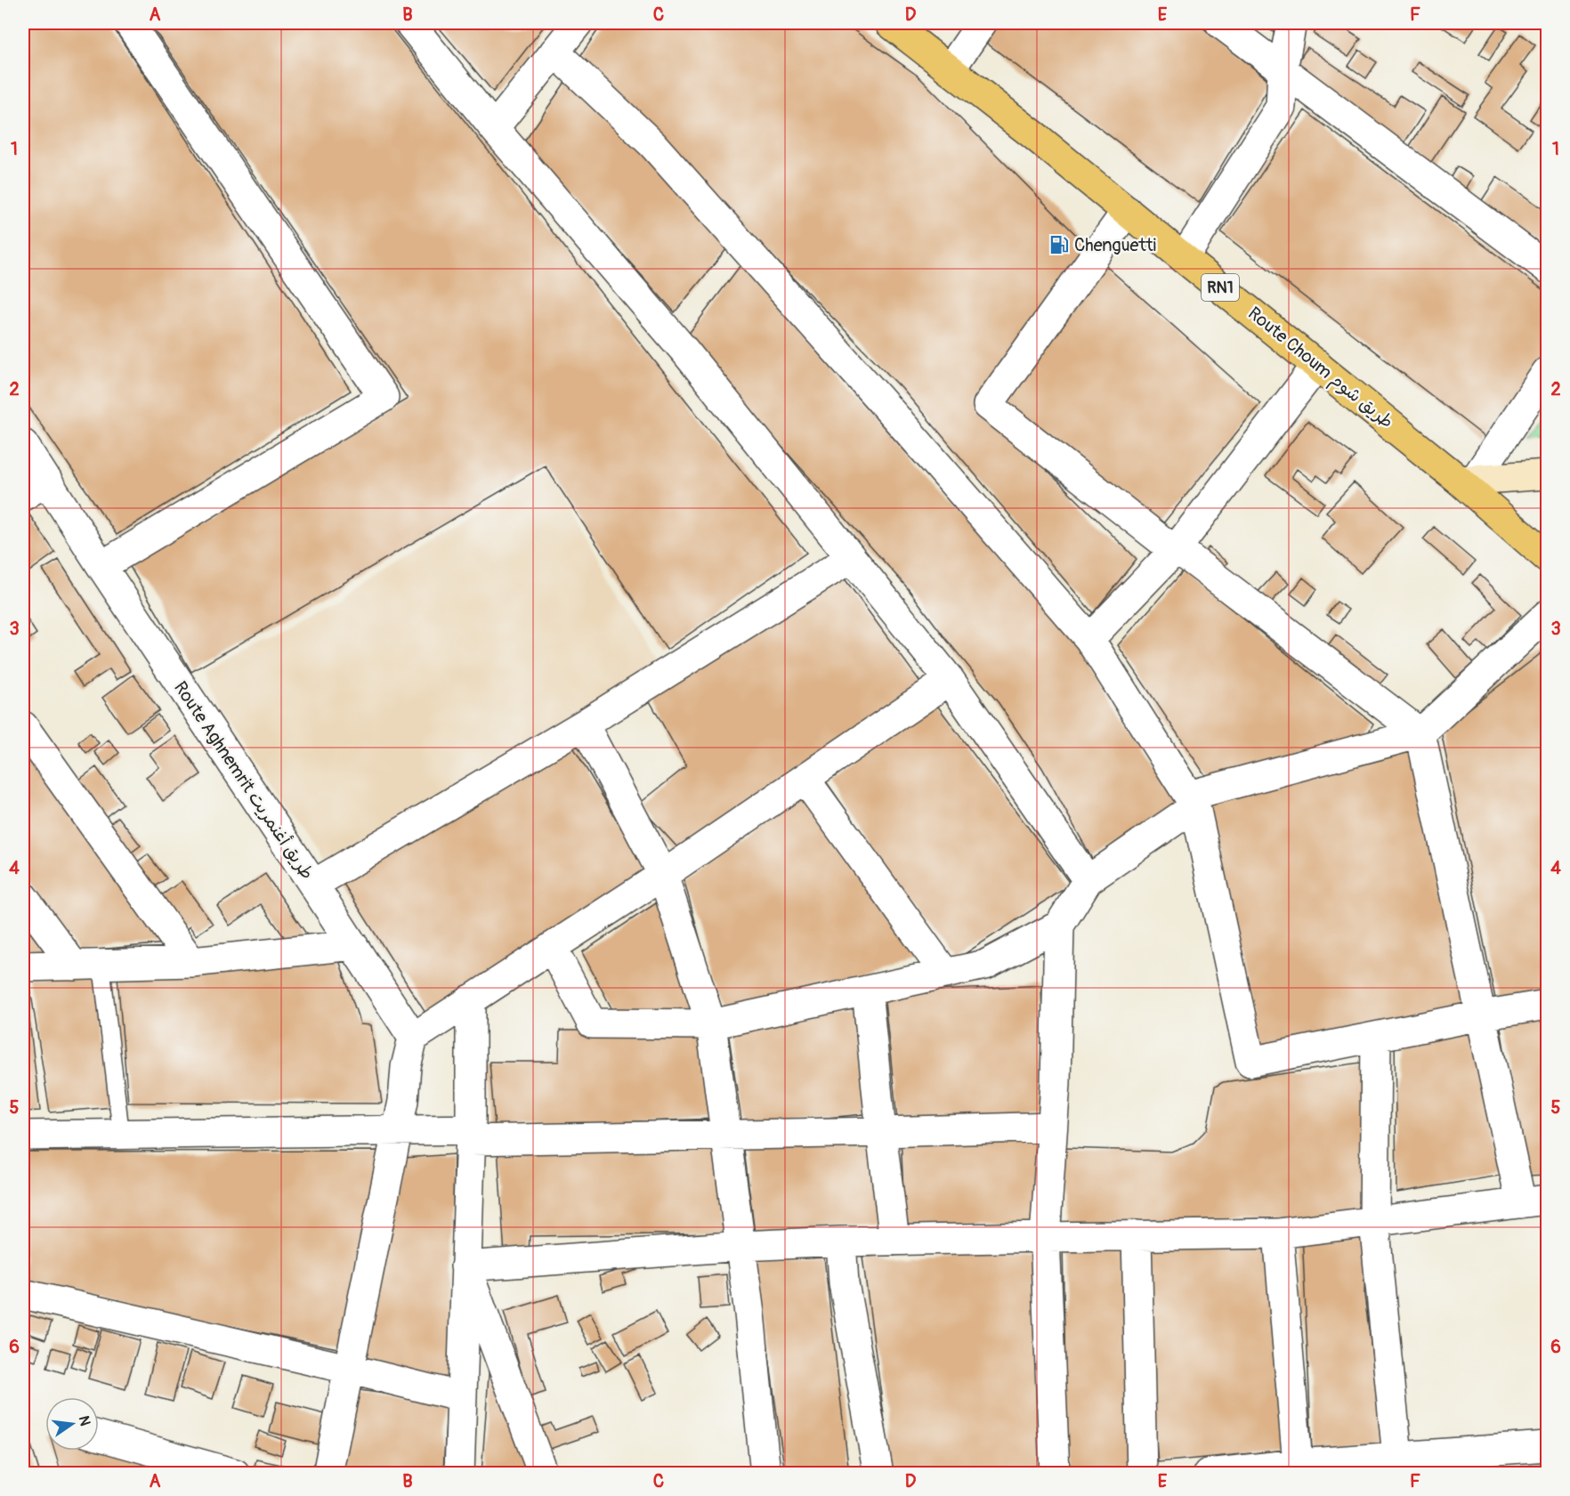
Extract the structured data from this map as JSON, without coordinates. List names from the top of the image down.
{
  "streets": {
    "highway": ["RN1", "Route Choum طريق شوم"],
    "street": ["Route Aghnemrit طريق أغنمريت"]
  },
  "places": {
    "fuel station": ["Chenguetti"]
  },
  "north": "right",
  "grid": {
    "columns": [
      "A",
      "B",
      "C",
      "D",
      "E",
      "F"
    ],
    "rows": [
      "1",
      "2",
      "3",
      "4",
      "5",
      "6"
    ]
  }
}
